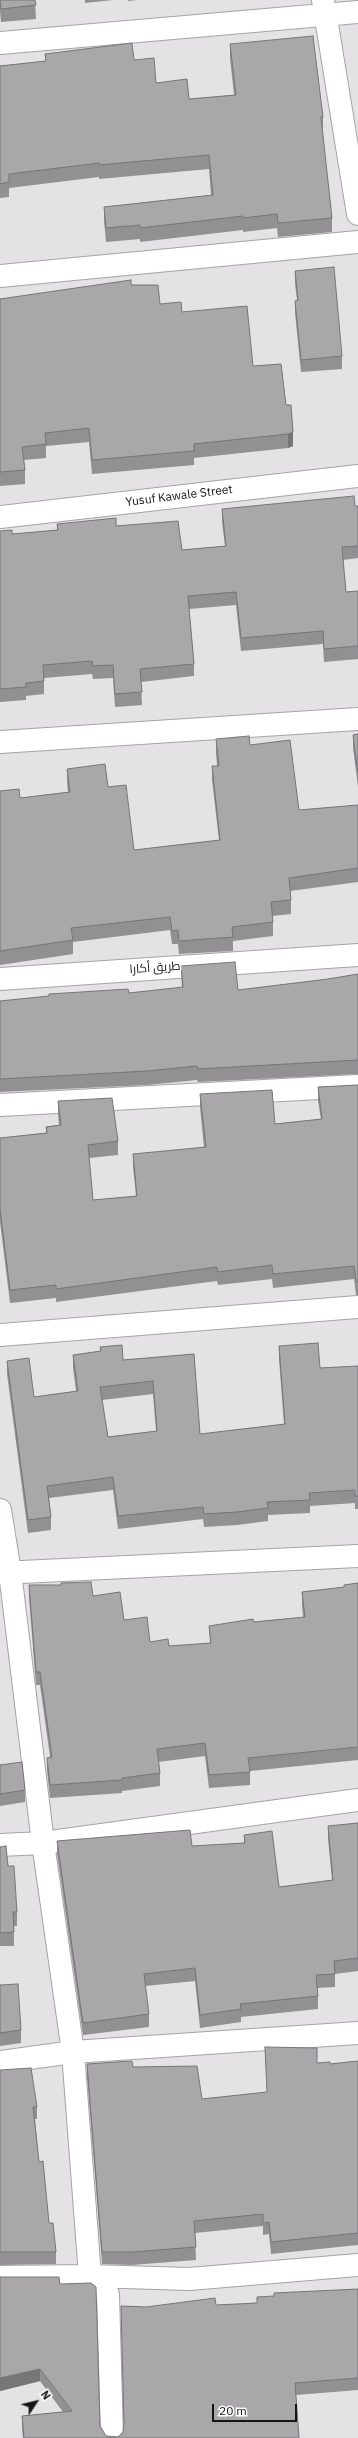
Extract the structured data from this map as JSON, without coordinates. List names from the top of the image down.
{
  "streets": {
    "street": ["Yusuf Kawale Street", "طريق أكارا"]
  },
  "scale_bar": "20 m",
  "north": "top right"
}
